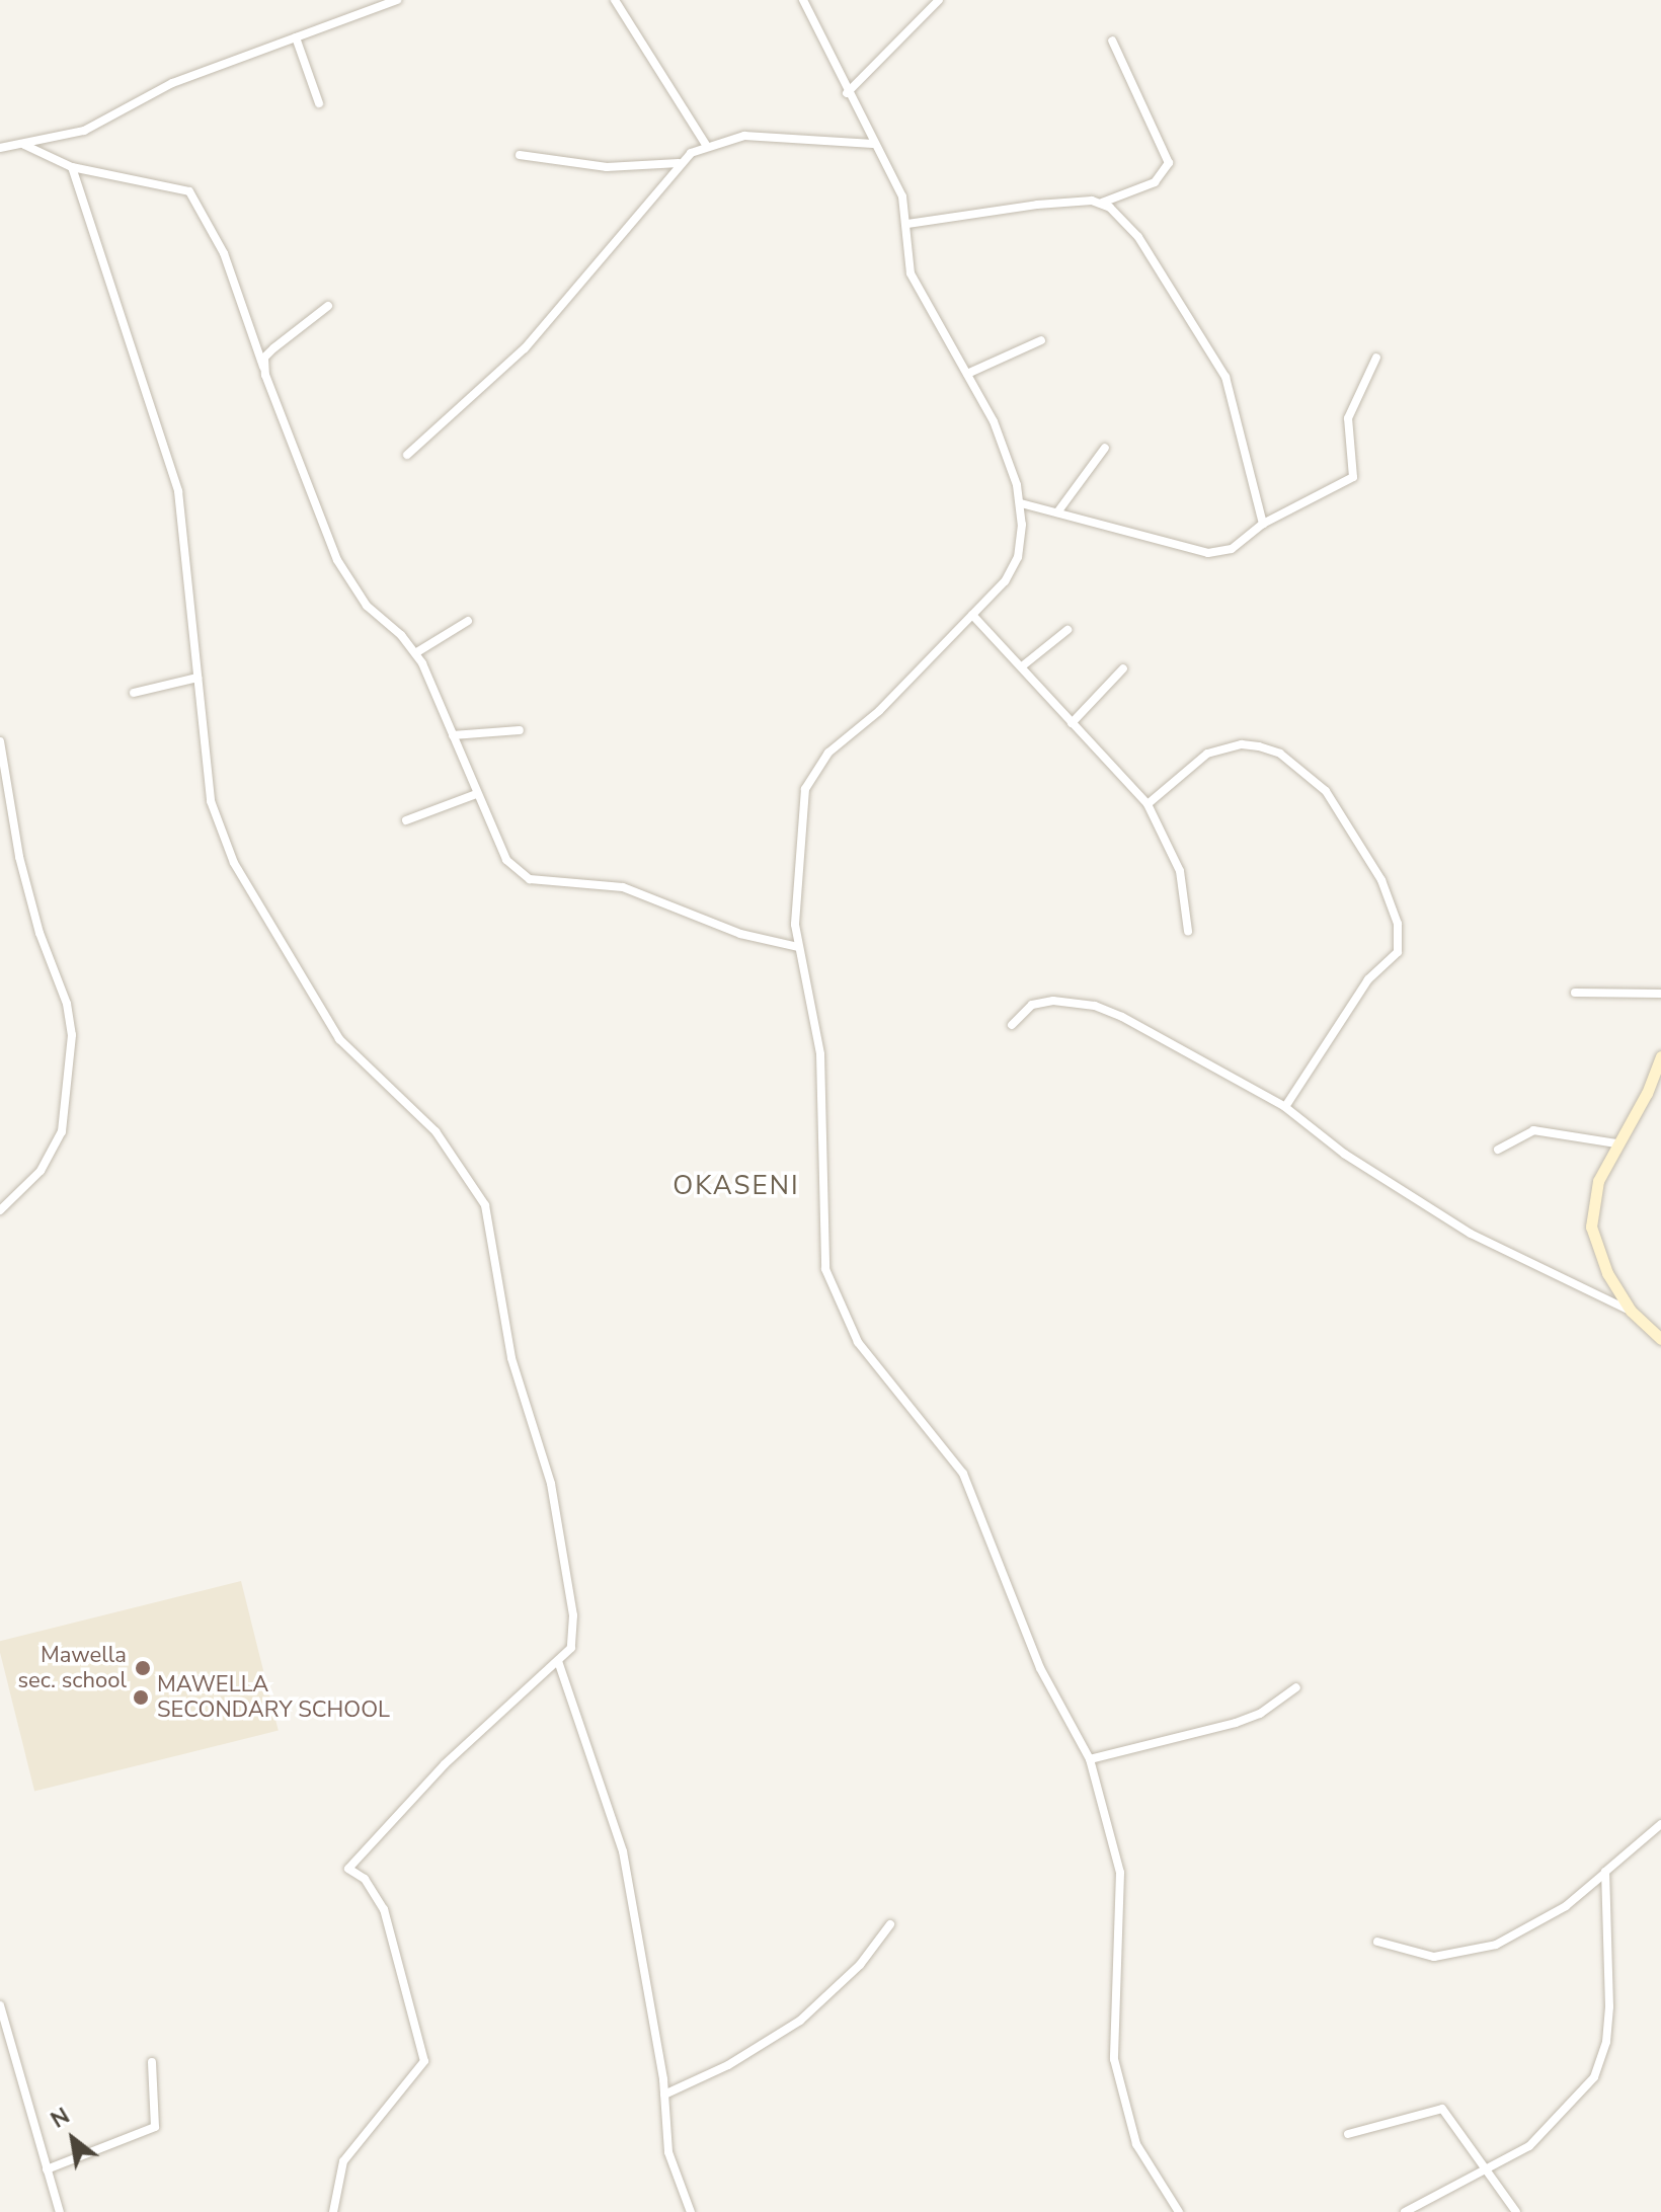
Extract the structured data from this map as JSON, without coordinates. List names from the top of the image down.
{
  "districts": ["OKASENI"],
  "places": ["Mawella sec. school", "MAWELLA SECONDARY SCHOOL"],
  "north": "top left"
}
